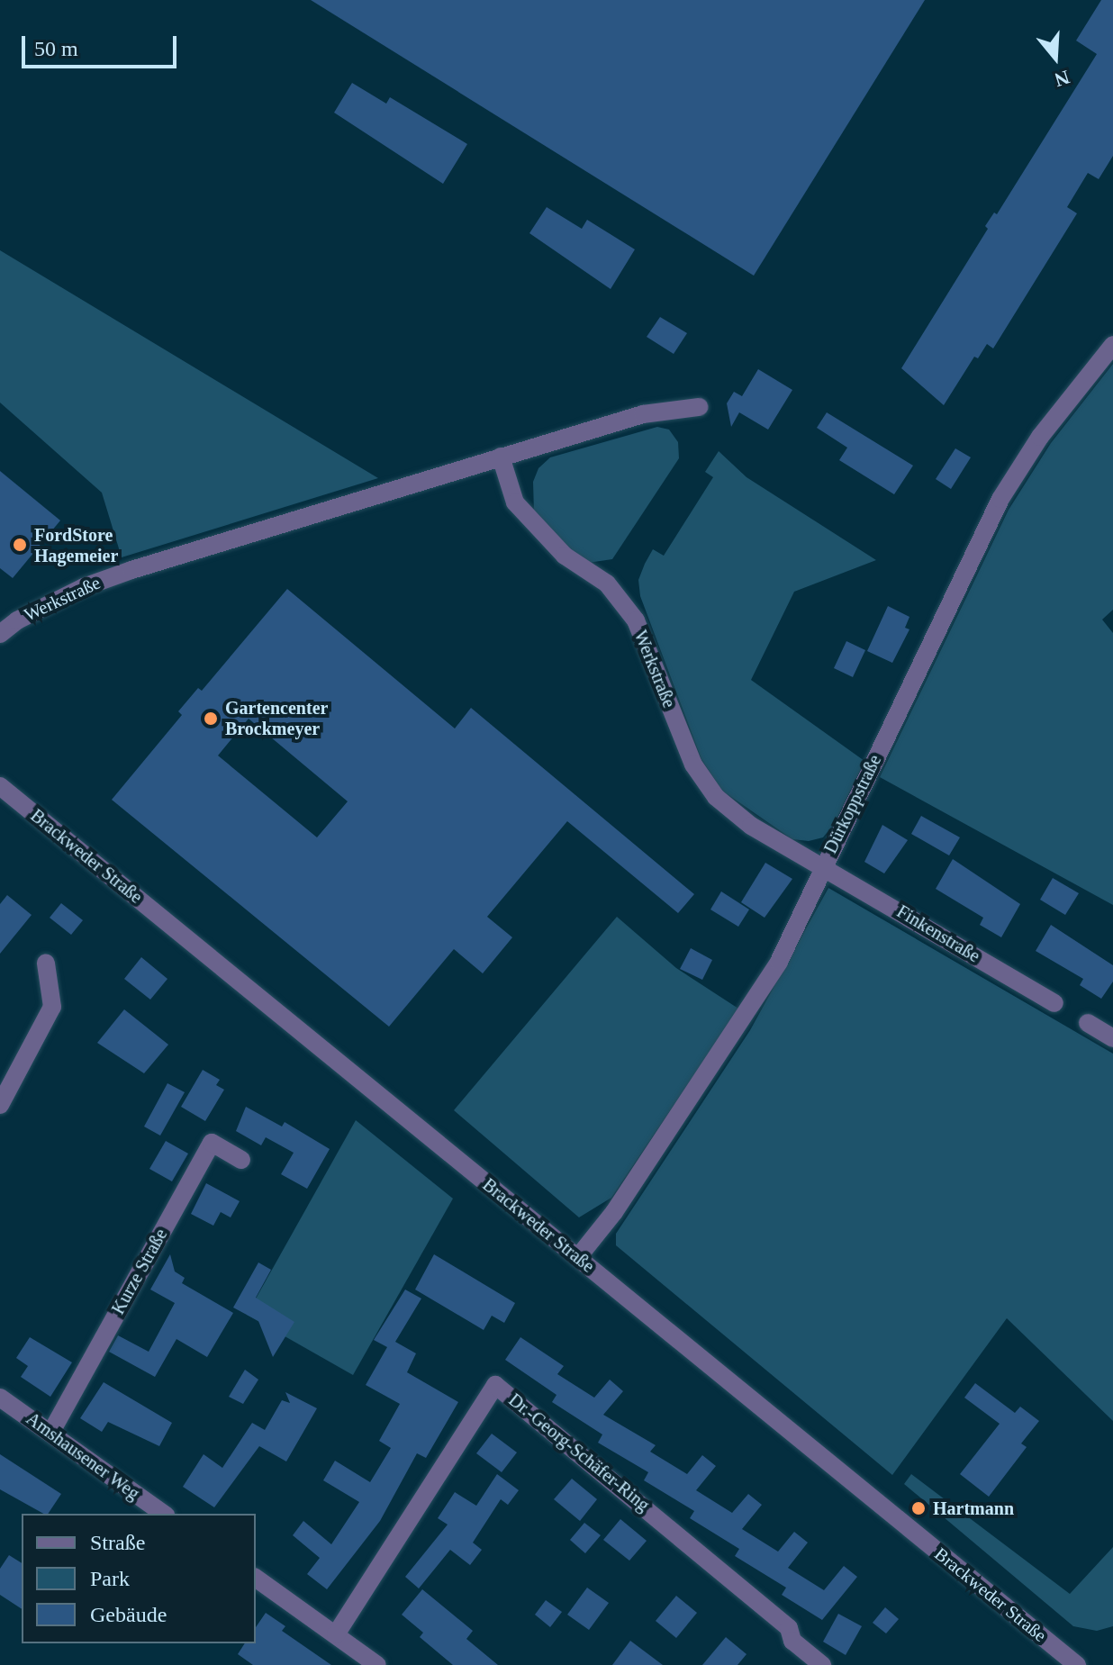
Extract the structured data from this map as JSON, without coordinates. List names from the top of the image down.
{
  "streets": {
    "street": [
      "Werkstraße",
      "Dürkoppstraße",
      "Brackweder Straße",
      "Finkenstraße",
      "Kurze Straße",
      "Dr.-Georg-Schäfer-Ring",
      "Amshausener Weg"
    ]
  },
  "crossings": [
    ["Werkstraße", "Dürkoppstraße"],
    ["Werkstraße", "Finkenstraße"],
    ["Dürkoppstraße", "Brackweder Straße"],
    ["Dürkoppstraße", "Finkenstraße"],
    ["Kurze Straße", "Amshausener Weg"]
  ],
  "places": ["FordStore Hagemeier", "Gartencenter Brockmeyer", "Hartmann"],
  "legend": ["Straße", "Park", "Gebäude"],
  "scale_bar": "50 m",
  "north": "bottom"
}
